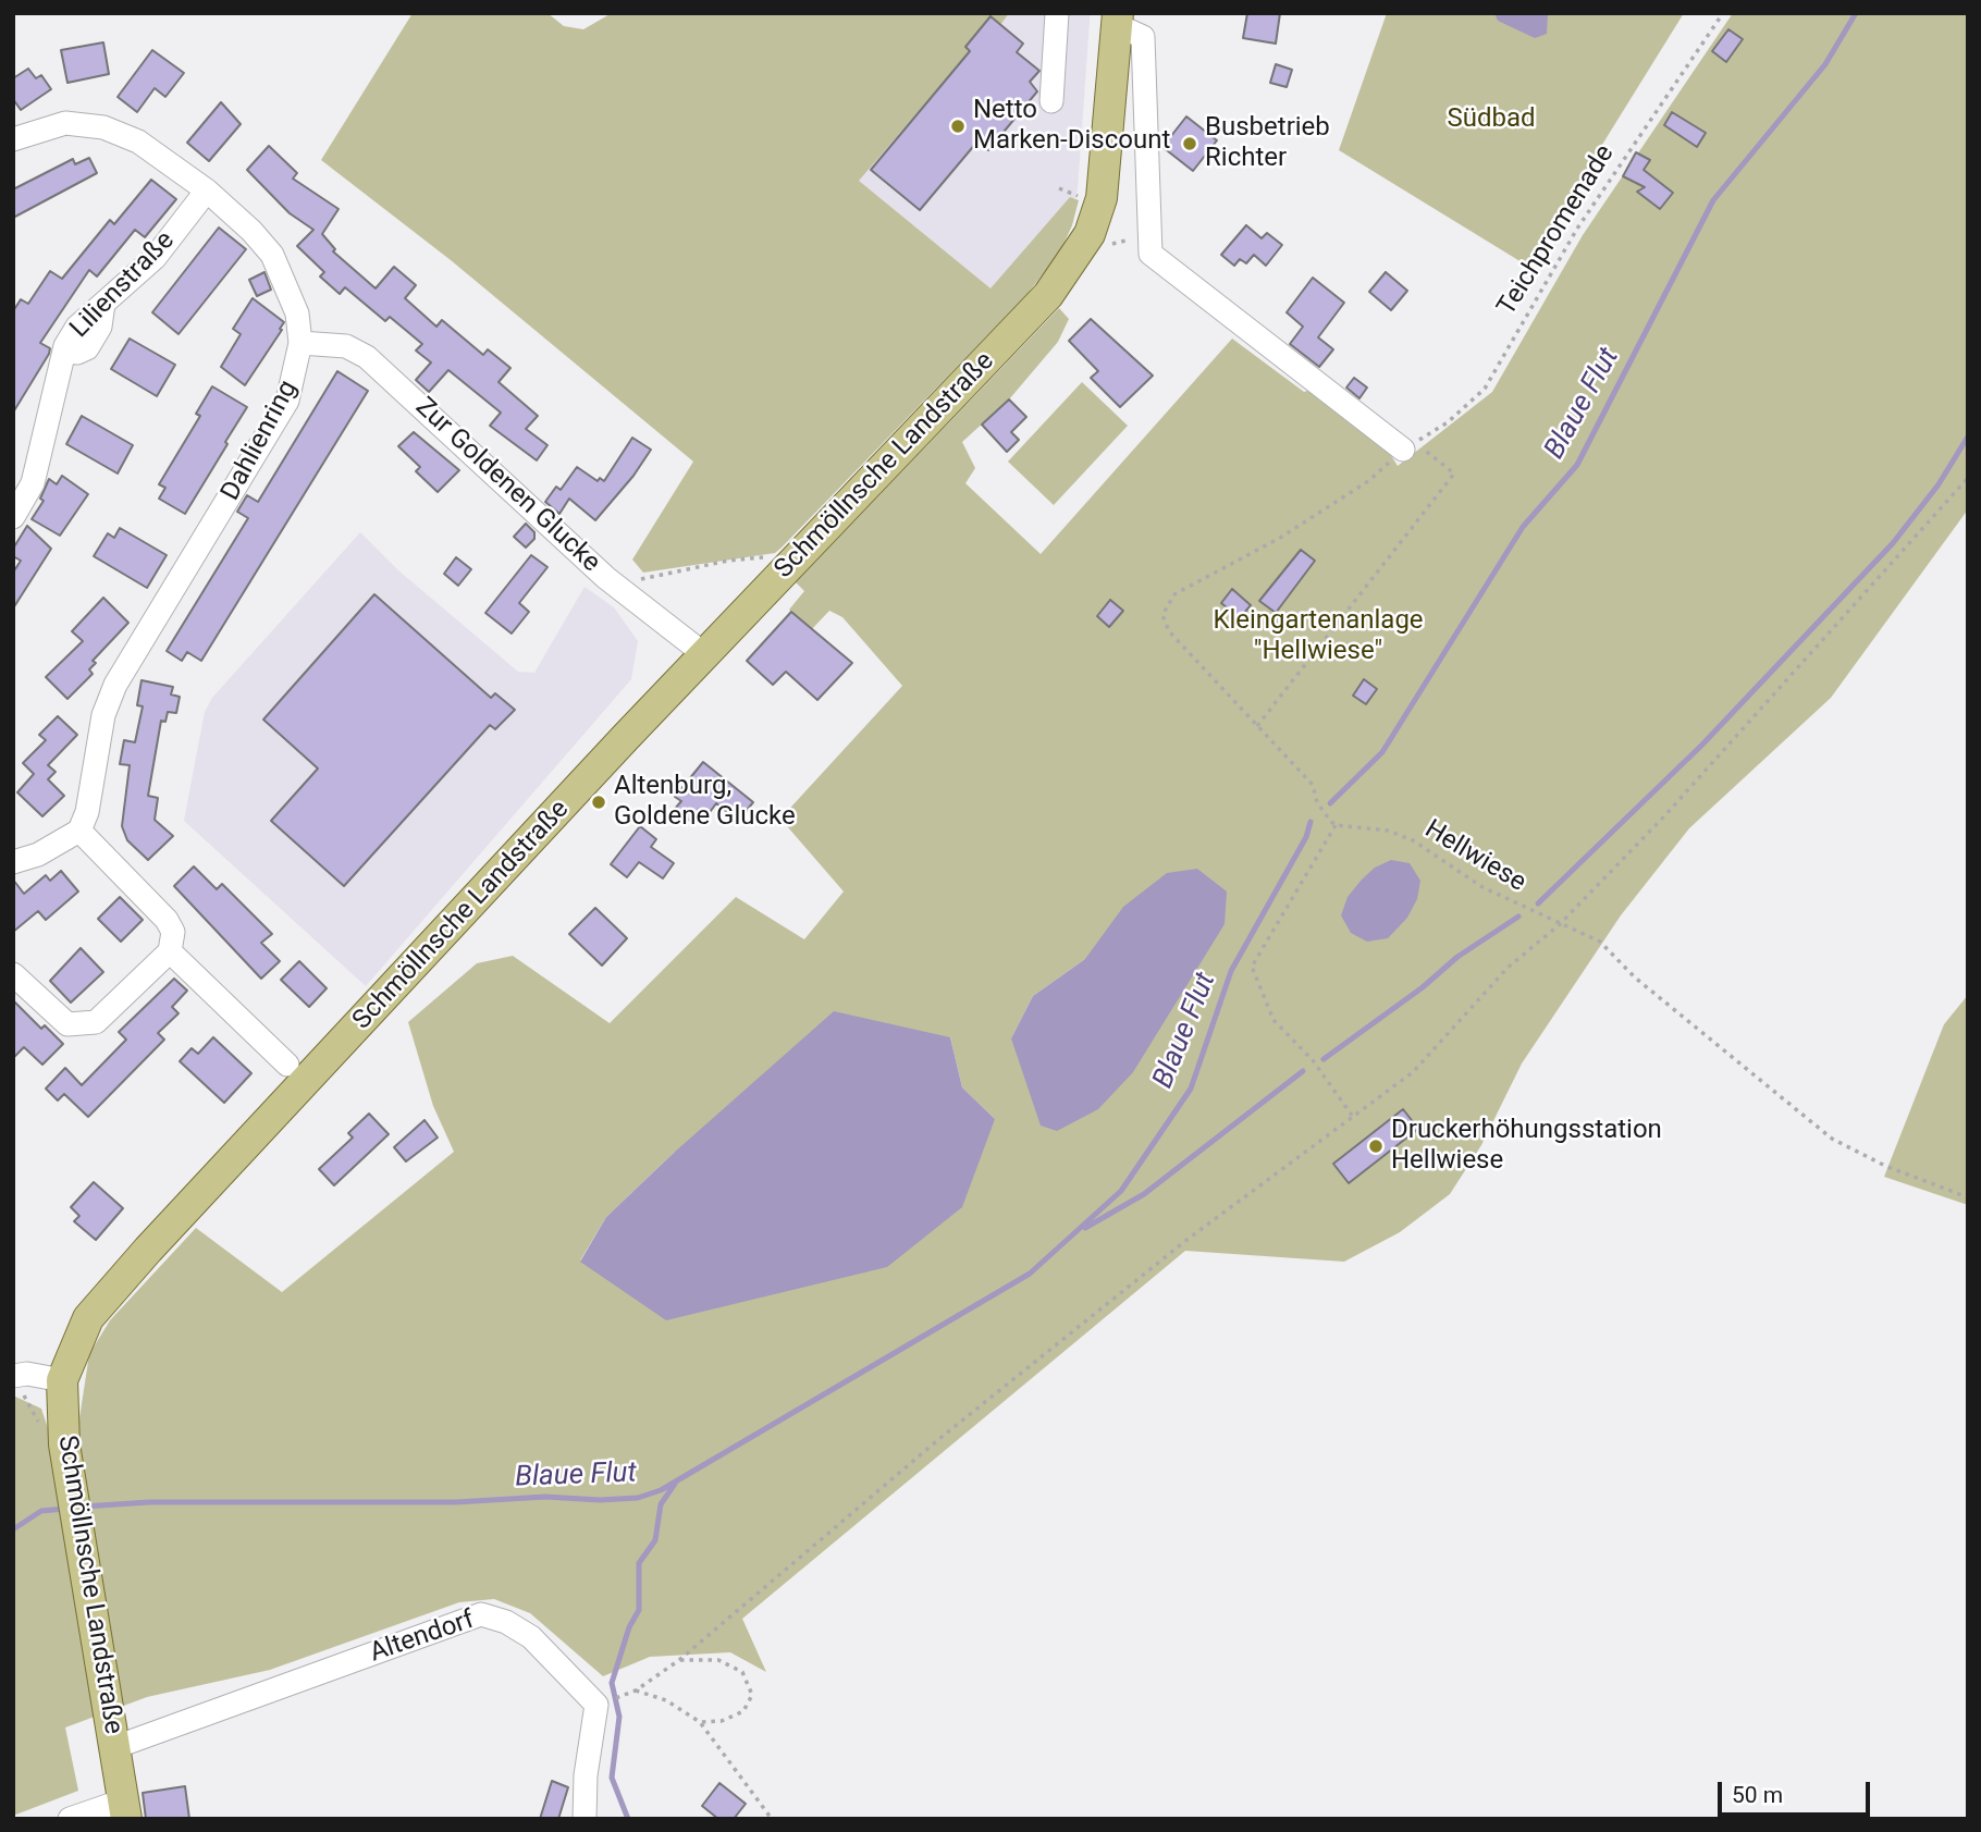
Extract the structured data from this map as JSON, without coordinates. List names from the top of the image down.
{
  "streets": {
    "main road": ["Schmöllnsche Landstraße"],
    "street": [
      "Lilienstraße",
      "Dahlienring",
      "Zur Goldenen Glucke",
      "Altendorf"
    ],
    "path": ["Teichpromenade", "Hellwiese"]
  },
  "crossings": [
    ["Lilienstraße", "Dahlienring"],
    ["Dahlienring", "Zur Goldenen Glucke"],
    ["Schmöllnsche Landstraße", "Zur Goldenen Glucke"],
    ["Schmöllnsche Landstraße", "Altendorf"]
  ],
  "water": ["Blaue Flut"],
  "parks": ["Südbad", "Kleingartenanlage \"Hellwiese\""],
  "places": [
    "Netto Marken-Discount",
    "Busbetrieb Richter",
    "Altenburg, Goldene Glucke",
    "Druckerhöhungsstation Hellwiese"
  ],
  "scale_bar": "50 m"
}
